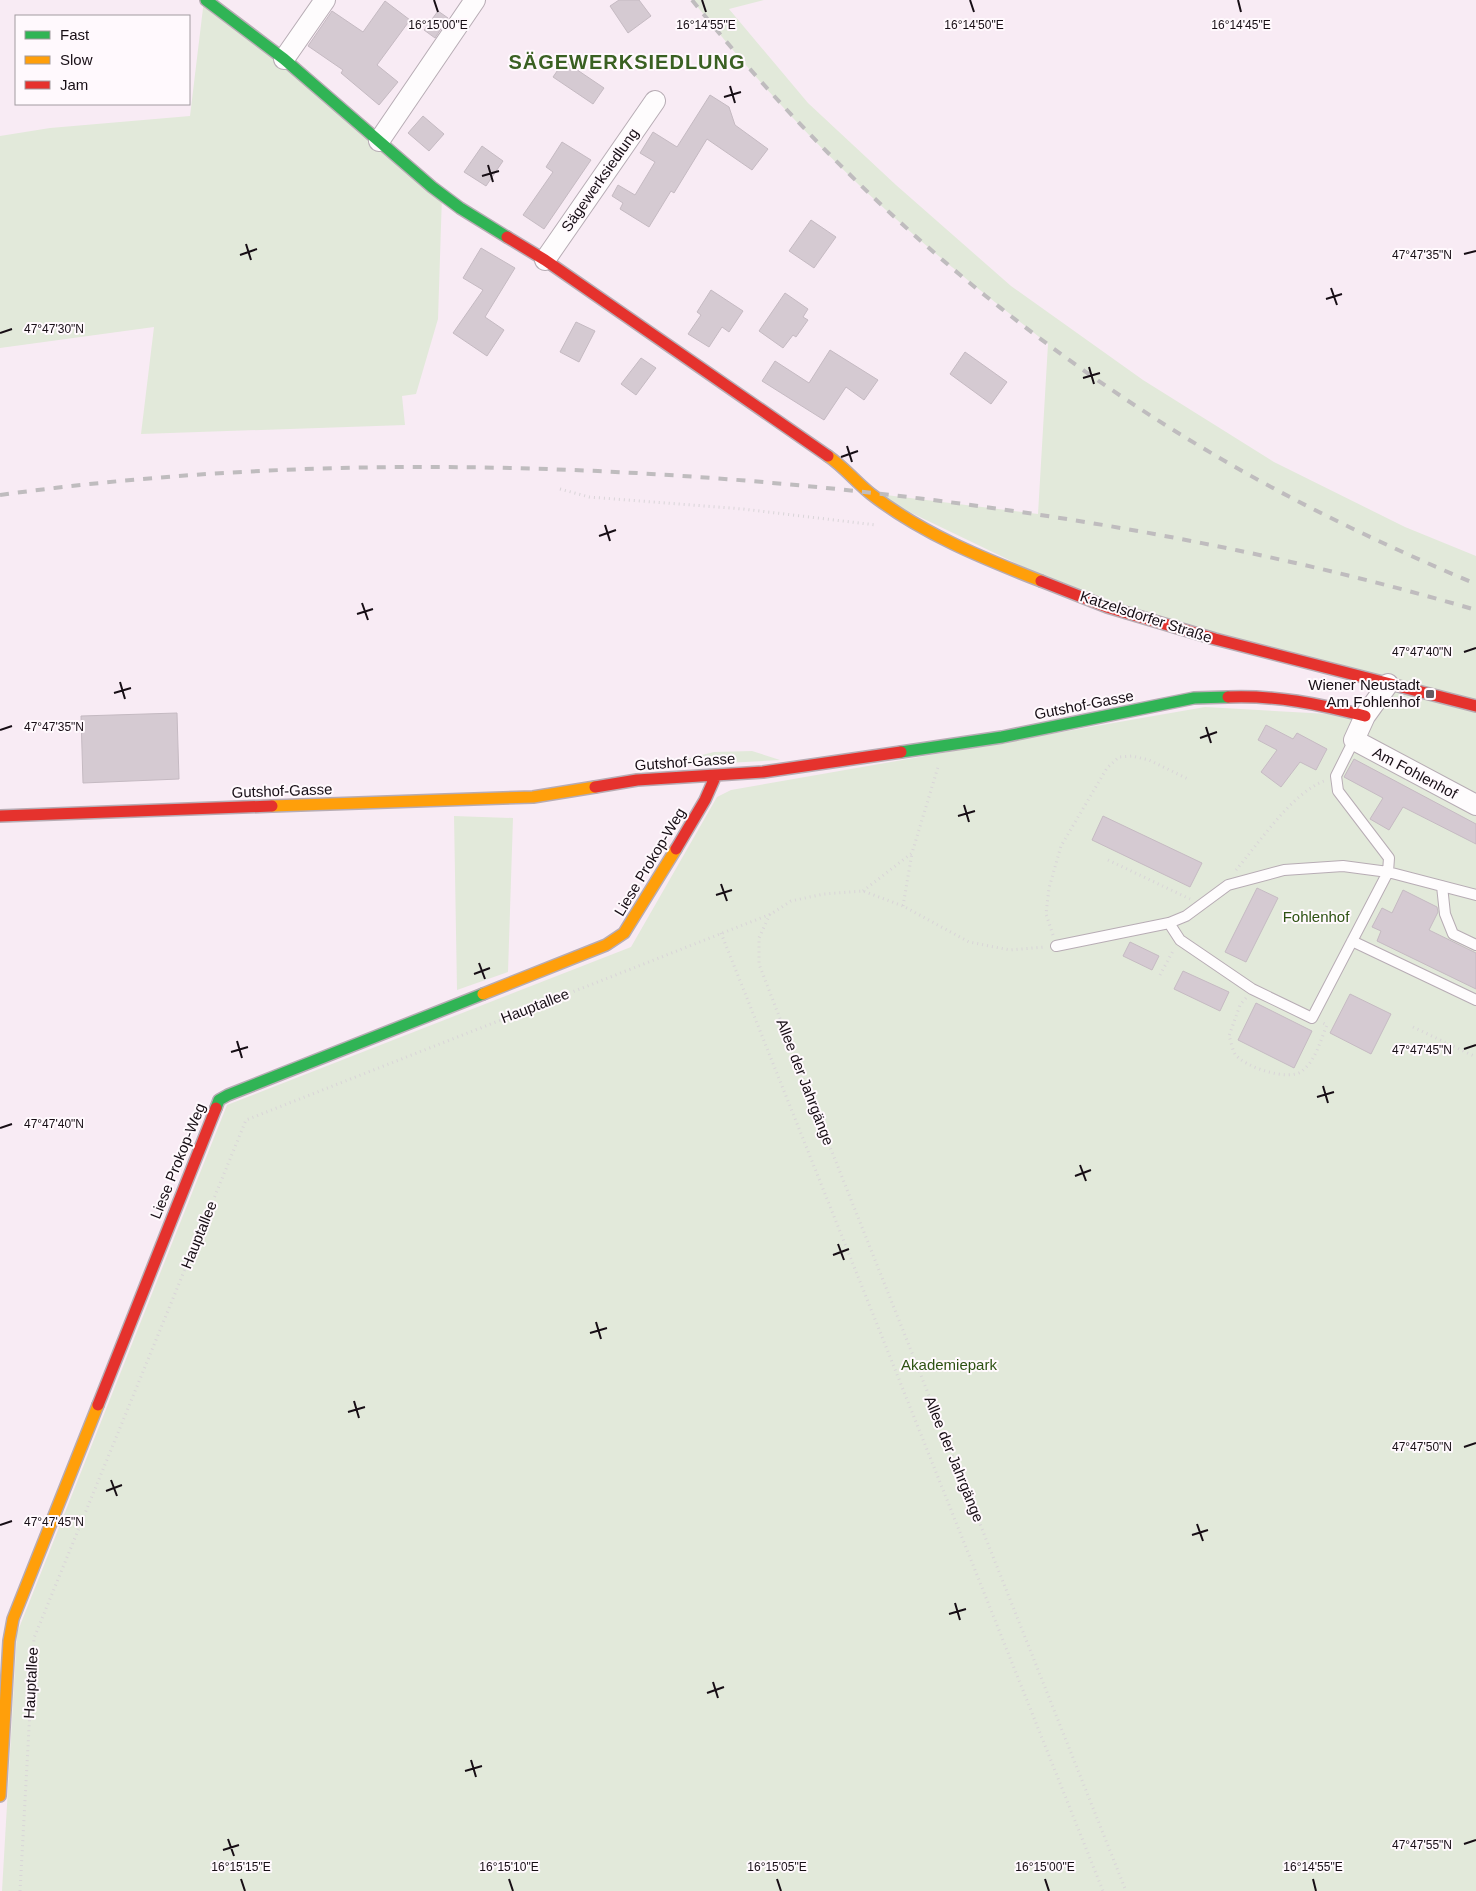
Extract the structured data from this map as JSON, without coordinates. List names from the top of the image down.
{
  "streets": {
    "street": [
      "Sägewerksiedlung",
      "Katzelsdorfer Straße",
      "Gutshof-Gasse",
      "Am Fohlenhof",
      "Liese Prokop-Weg"
    ],
    "path": ["Hauptallee", "Allee der Jahrgänge"]
  },
  "crossings": [
    ["Sägewerksiedlung", "Katzelsdorfer Straße"],
    ["Gutshof-Gasse", "Liese Prokop-Weg"],
    ["Hauptallee", "Allee der Jahrgänge"]
  ],
  "districts": ["SÄGEWERKSIEDLUNG"],
  "parks": ["Fohlenhof", "Akademiepark"],
  "places": {
    "transit": ["Wiener Neustadt Am Fohlenhof"]
  },
  "legend": ["Fast", "Slow", "Jam"],
  "coordinates": [
    "16°15'00\"E",
    "16°14'55\"E",
    "16°14'50\"E",
    "16°14'45\"E",
    "47°47'35\"N",
    "47°47'30\"N",
    "47°47'40\"N",
    "47°47'45\"N",
    "47°47'50\"N",
    "47°47'55\"N",
    "16°15'15\"E",
    "16°15'10\"E",
    "16°15'05\"E"
  ]
}
